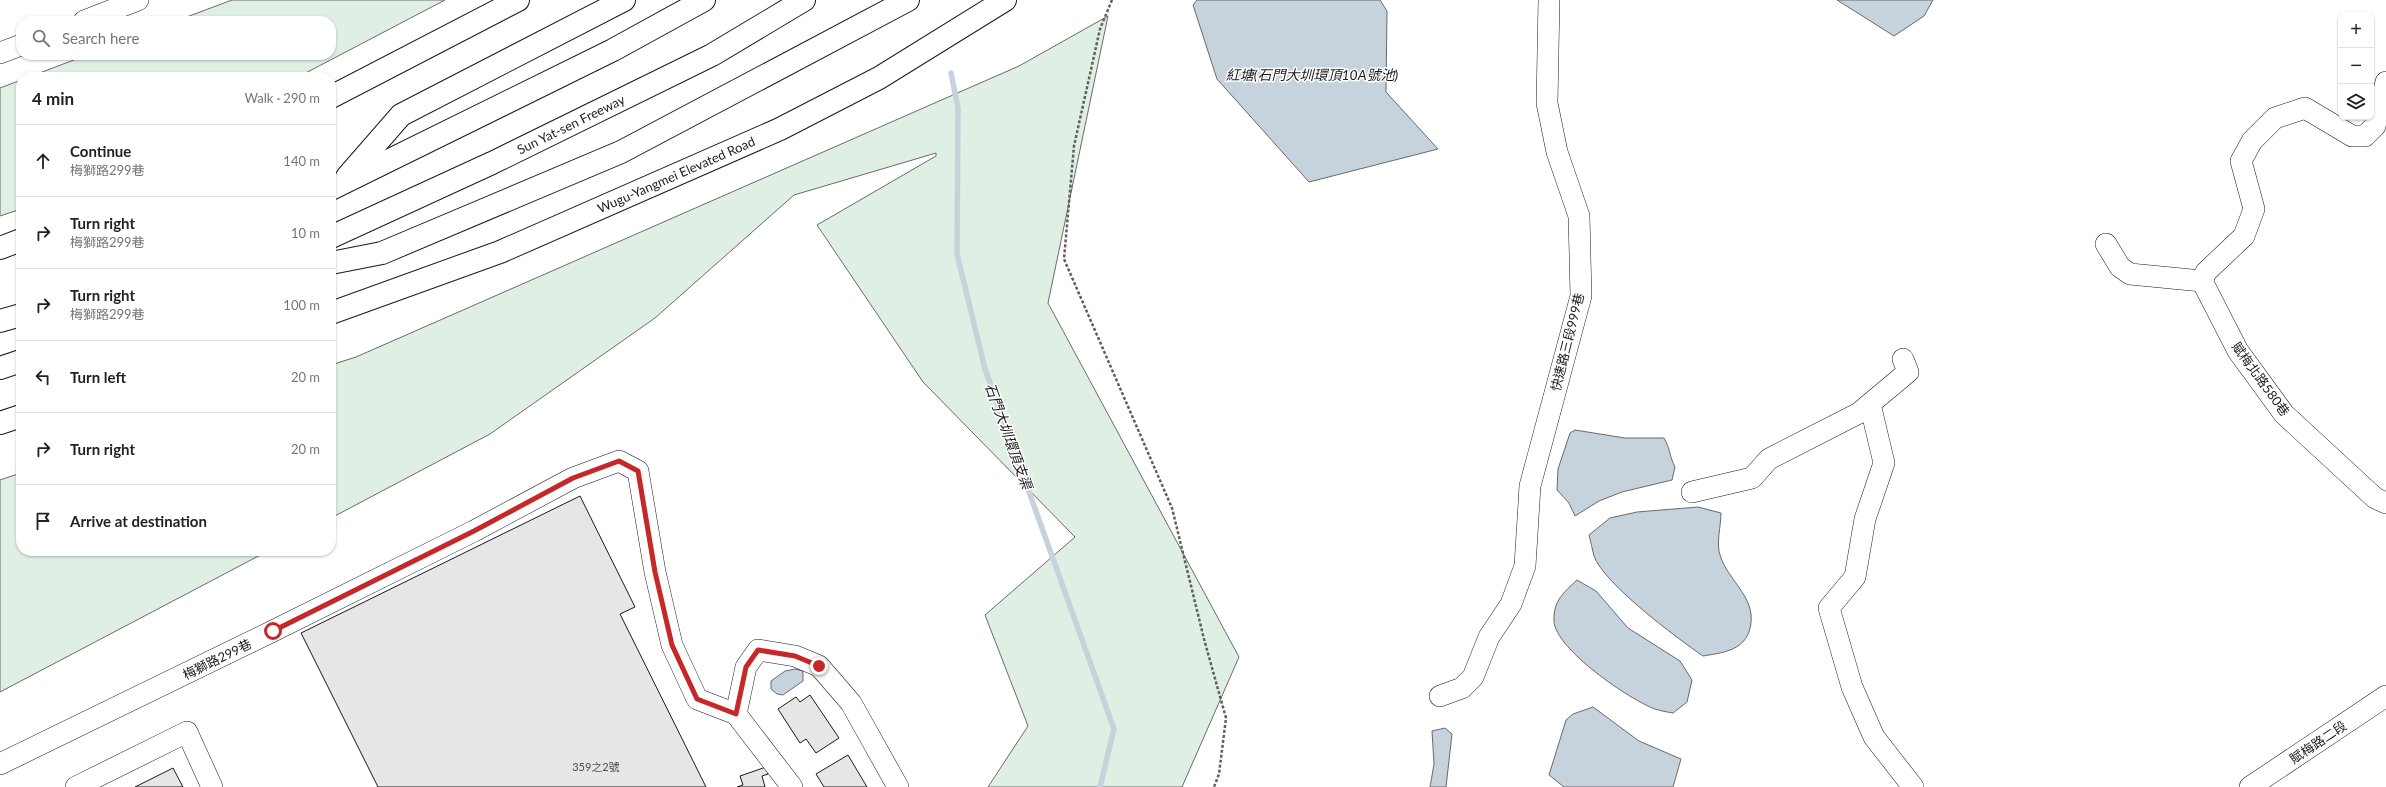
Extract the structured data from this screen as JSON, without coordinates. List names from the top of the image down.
{
  "streets": {
    "highway": ["Sun Yat-sen Freeway", "Wugu-Yangmei Elevated Road"],
    "street": [
      "快速路三段999巷",
      "賦梅北路580巷",
      "梅獅路299巷",
      "賦梅路二段"
    ]
  },
  "water": ["紅塘(石門大圳環頂10A號池)", "石門大圳環頂支渠"],
  "house_numbers": ["359之2號"],
  "page": {
    "map_buttons": ["+", "−"],
    "search": "Search here",
    "heading": ["4 min", "Walk · 290 m"],
    "list": [
      ["Continue", "梅獅路299巷", "140 m"],
      ["Turn right", "梅獅路299巷", "10 m"],
      ["Turn right", "梅獅路299巷", "100 m"],
      ["Turn left", "20 m"],
      ["Turn right", "20 m"],
      "Arrive at destination"
    ]
  }
}
